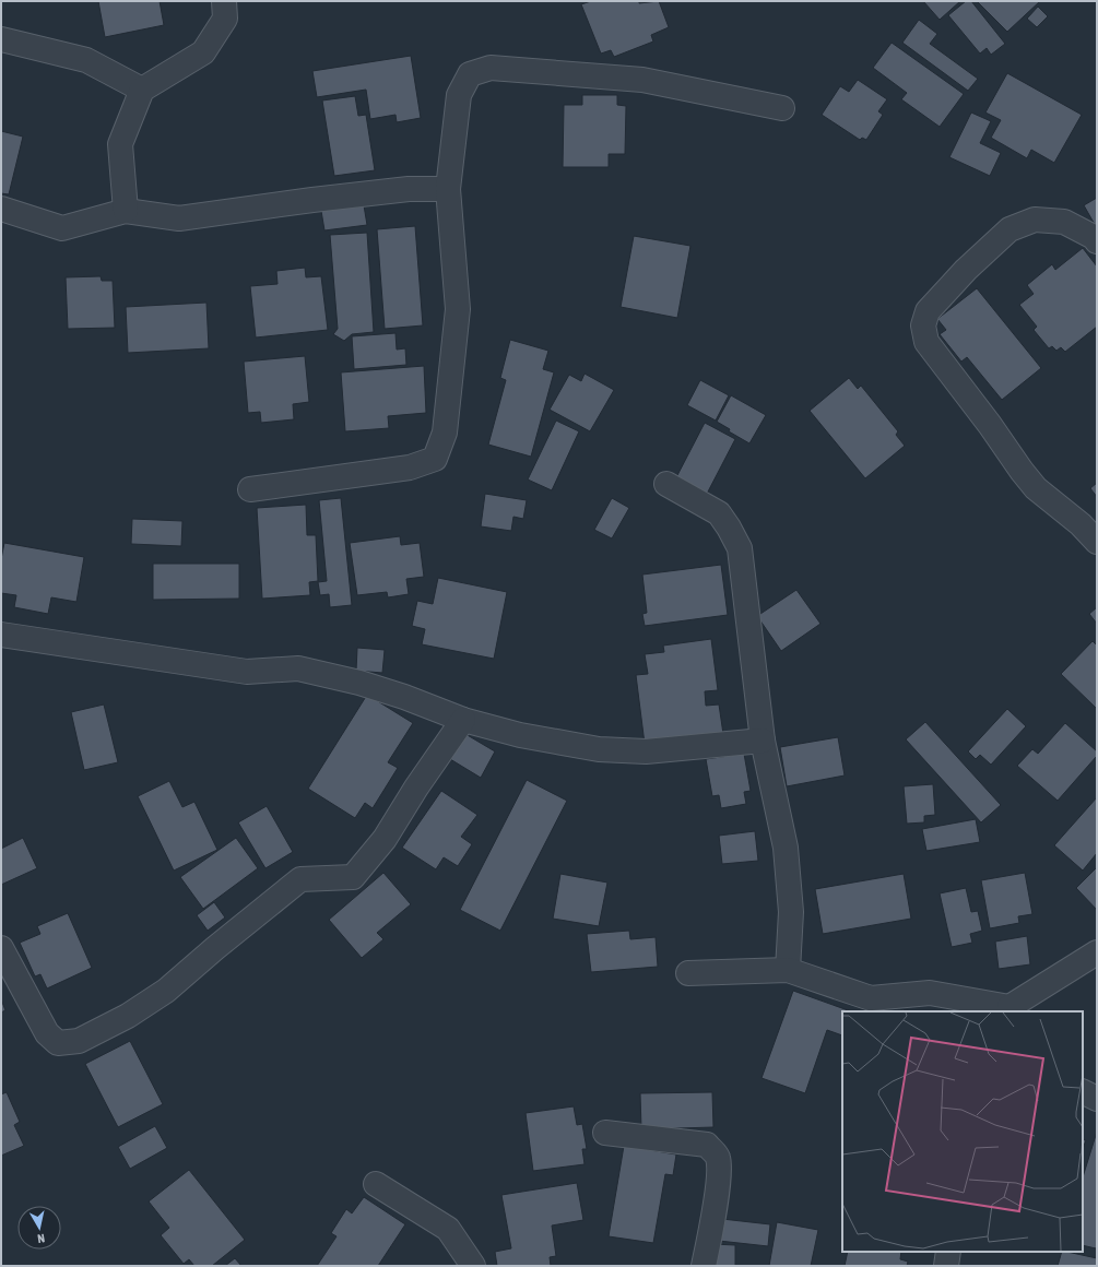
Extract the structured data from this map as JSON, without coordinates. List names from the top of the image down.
{
  "north": "bottom"
}
